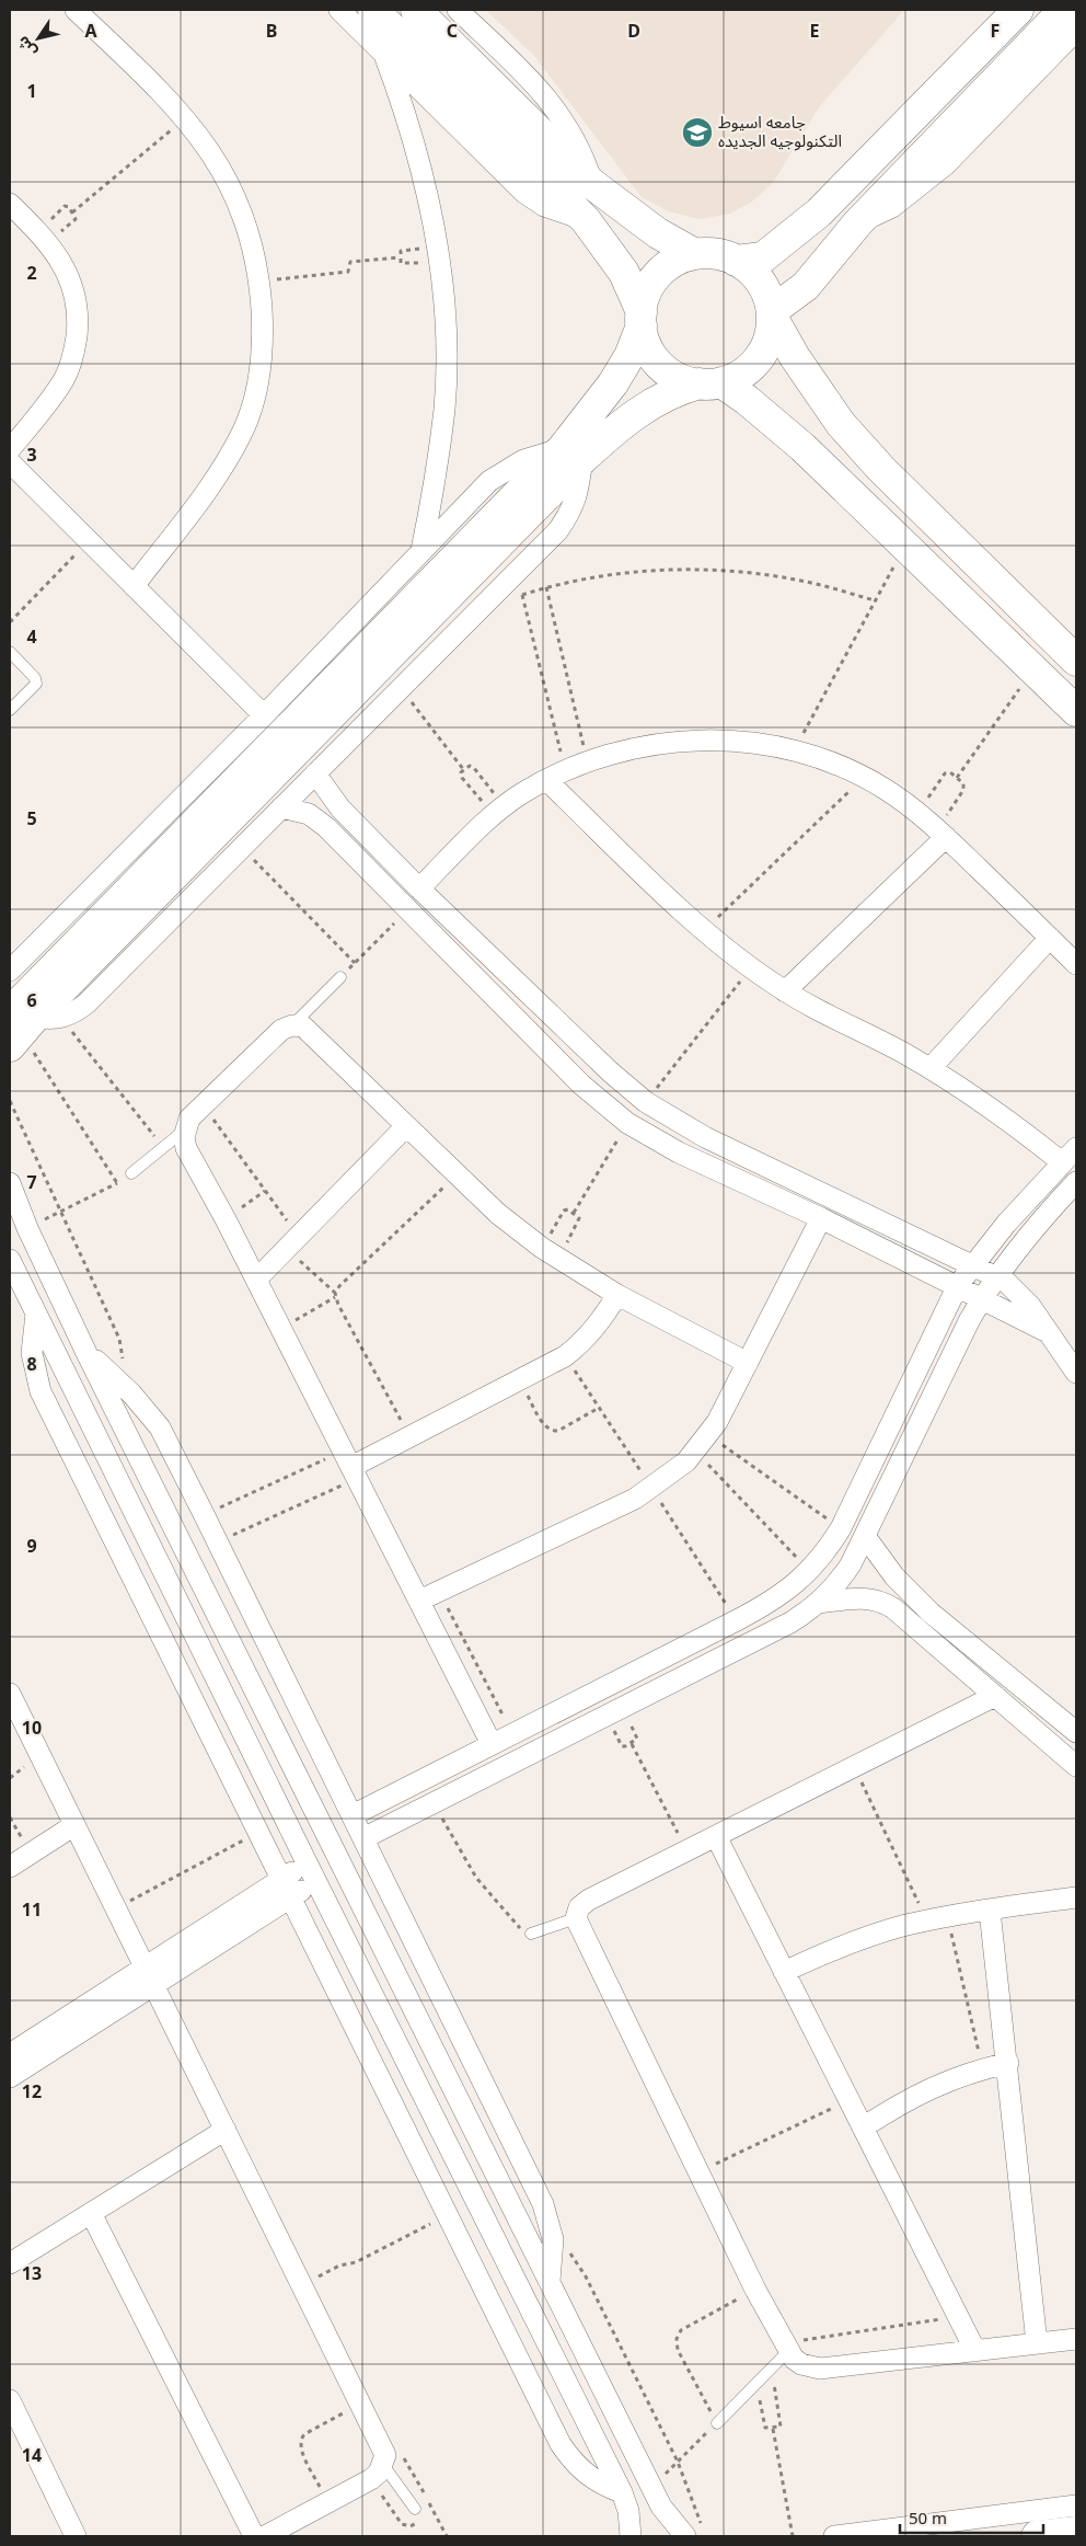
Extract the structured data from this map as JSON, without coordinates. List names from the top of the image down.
{
  "places": {
    "school or university": ["جامعه اسيوط التكنولوجيه الجديده"]
  },
  "scale_bar": "50 m",
  "north": "bottom left",
  "grid": {
    "columns": [
      "A",
      "B",
      "C",
      "D",
      "E",
      "F"
    ],
    "rows": [
      "1",
      "2",
      "3",
      "4",
      "5",
      "6",
      "7",
      "8",
      "9",
      "10",
      "11",
      "12",
      "13",
      "14"
    ]
  }
}
